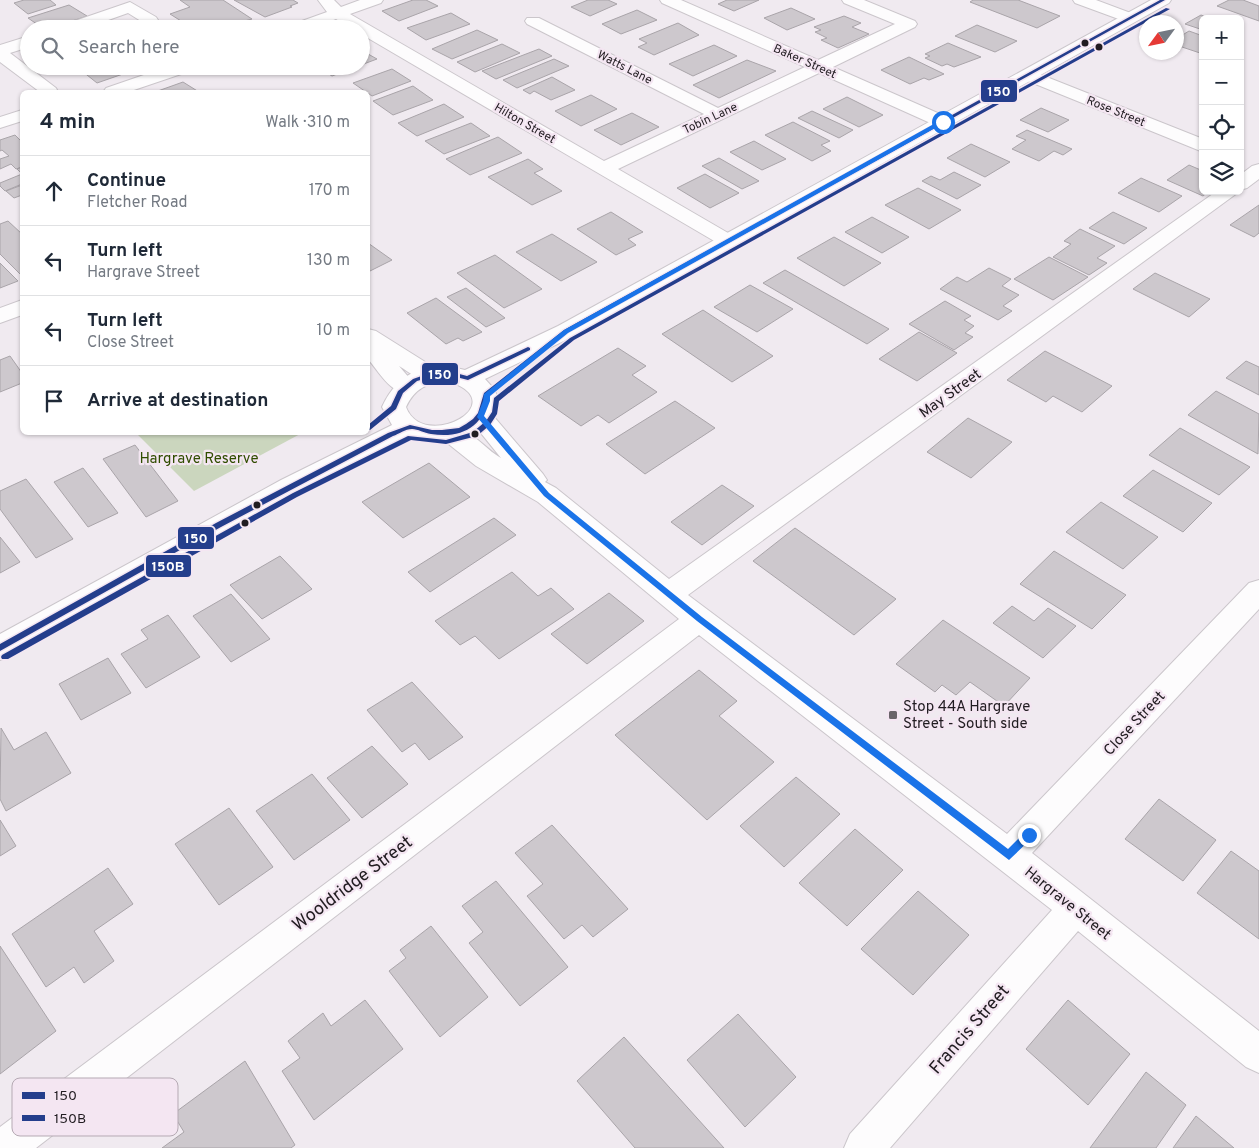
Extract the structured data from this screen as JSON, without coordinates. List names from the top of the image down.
{
  "streets": {
    "street": [
      "Baker Street",
      "Watts Lane",
      "Rose Street",
      "Tobin Lane",
      "Hilton Street",
      "May Street",
      "Close Street",
      "Wooldridge Street",
      "Hargrave Street",
      "Francis Street"
    ]
  },
  "crossings": [
    ["Baker Street", "Tobin Lane"],
    ["Watts Lane", "Tobin Lane"],
    ["Tobin Lane", "Hilton Street"],
    ["May Street", "Hargrave Street"],
    ["Close Street", "Hargrave Street"],
    ["Wooldridge Street", "Hargrave Street"],
    ["Hargrave Street", "Francis Street"]
  ],
  "parks": ["Hargrave Reserve"],
  "places": {
    "transit": ["Stop 44A Hargrave Street - South side"]
  },
  "lines": ["transit line 150", "transit line 150B"],
  "legend": ["150", "150B"],
  "north": "bottom left",
  "page": {
    "map_buttons": ["+", "−"],
    "search": "Search here",
    "heading": ["4 min", "Walk · 310 m"],
    "list": [
      ["Continue", "Fletcher Road", "170 m"],
      ["Turn left", "Hargrave Street", "130 m"],
      ["Turn left", "Close Street", "10 m"],
      "Arrive at destination"
    ]
  }
}
